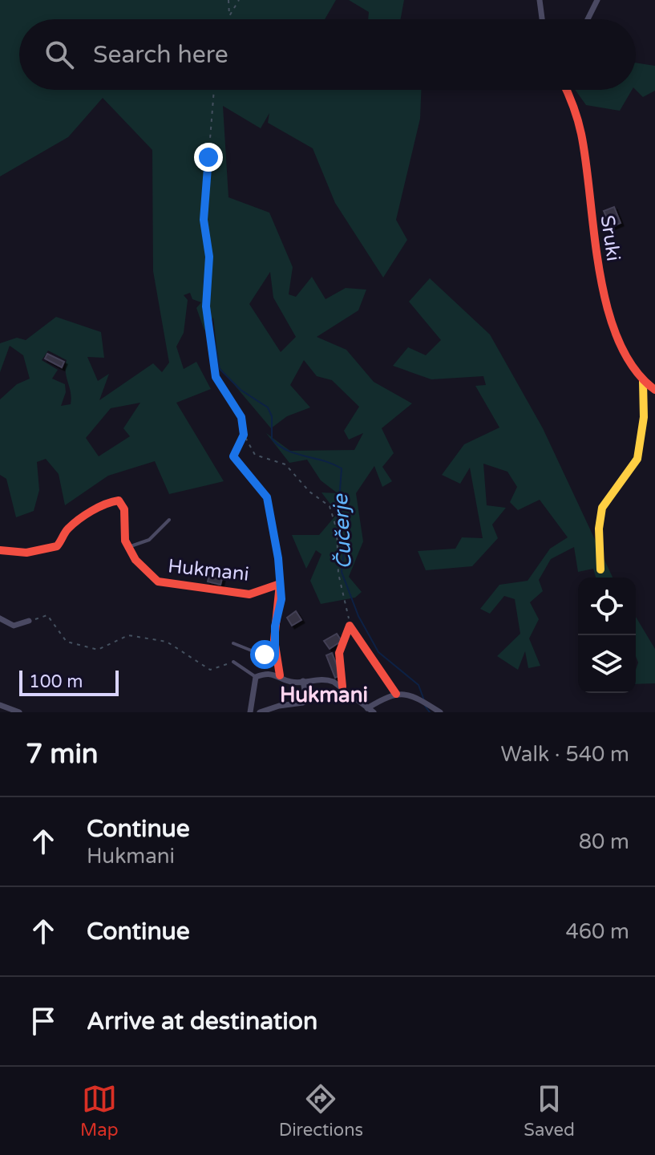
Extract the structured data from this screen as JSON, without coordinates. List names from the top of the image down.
{
  "streets": {
    "street": ["Sruki", "Hukmani"]
  },
  "districts": ["Hukmani"],
  "water": ["Čučerje"],
  "scale_bar": "100 m",
  "page": {
    "search": "Search here",
    "scale": "100 m",
    "heading": ["7 min", "Walk · 540 m"],
    "list": [
      ["Continue", "Hukmani", "80 m"],
      ["Continue", "460 m"],
      "Arrive at destination"
    ],
    "nav": ["Map", "Directions", "Saved"]
  }
}
